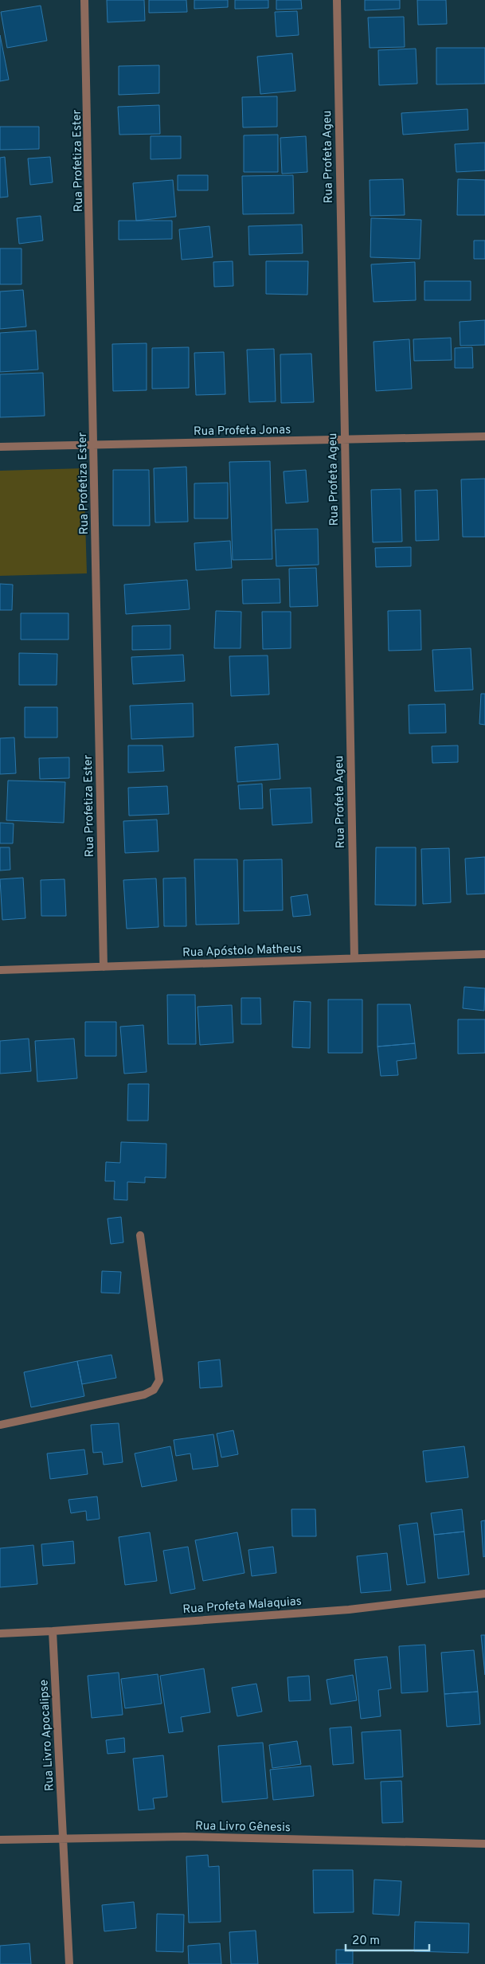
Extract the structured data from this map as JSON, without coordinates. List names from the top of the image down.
{
  "streets": {
    "street": [
      "Rua Profeta Ageu",
      "Rua Profetiza Ester",
      "Rua Profeta Jonas",
      "Rua Apóstolo Matheus",
      "Rua Profeta Malaquias",
      "Rua Livro Apocalipse",
      "Rua Livro Gênesis"
    ]
  },
  "crossings": [
    ["Rua Profeta Ageu", "Rua Profeta Jonas"],
    ["Rua Profeta Ageu", "Rua Apóstolo Matheus"],
    ["Rua Profetiza Ester", "Rua Profeta Jonas"],
    ["Rua Profetiza Ester", "Rua Apóstolo Matheus"],
    ["Rua Profeta Malaquias", "Rua Livro Apocalipse"],
    ["Rua Livro Apocalipse", "Rua Livro Gênesis"]
  ],
  "scale_bar": "20 m"
}
